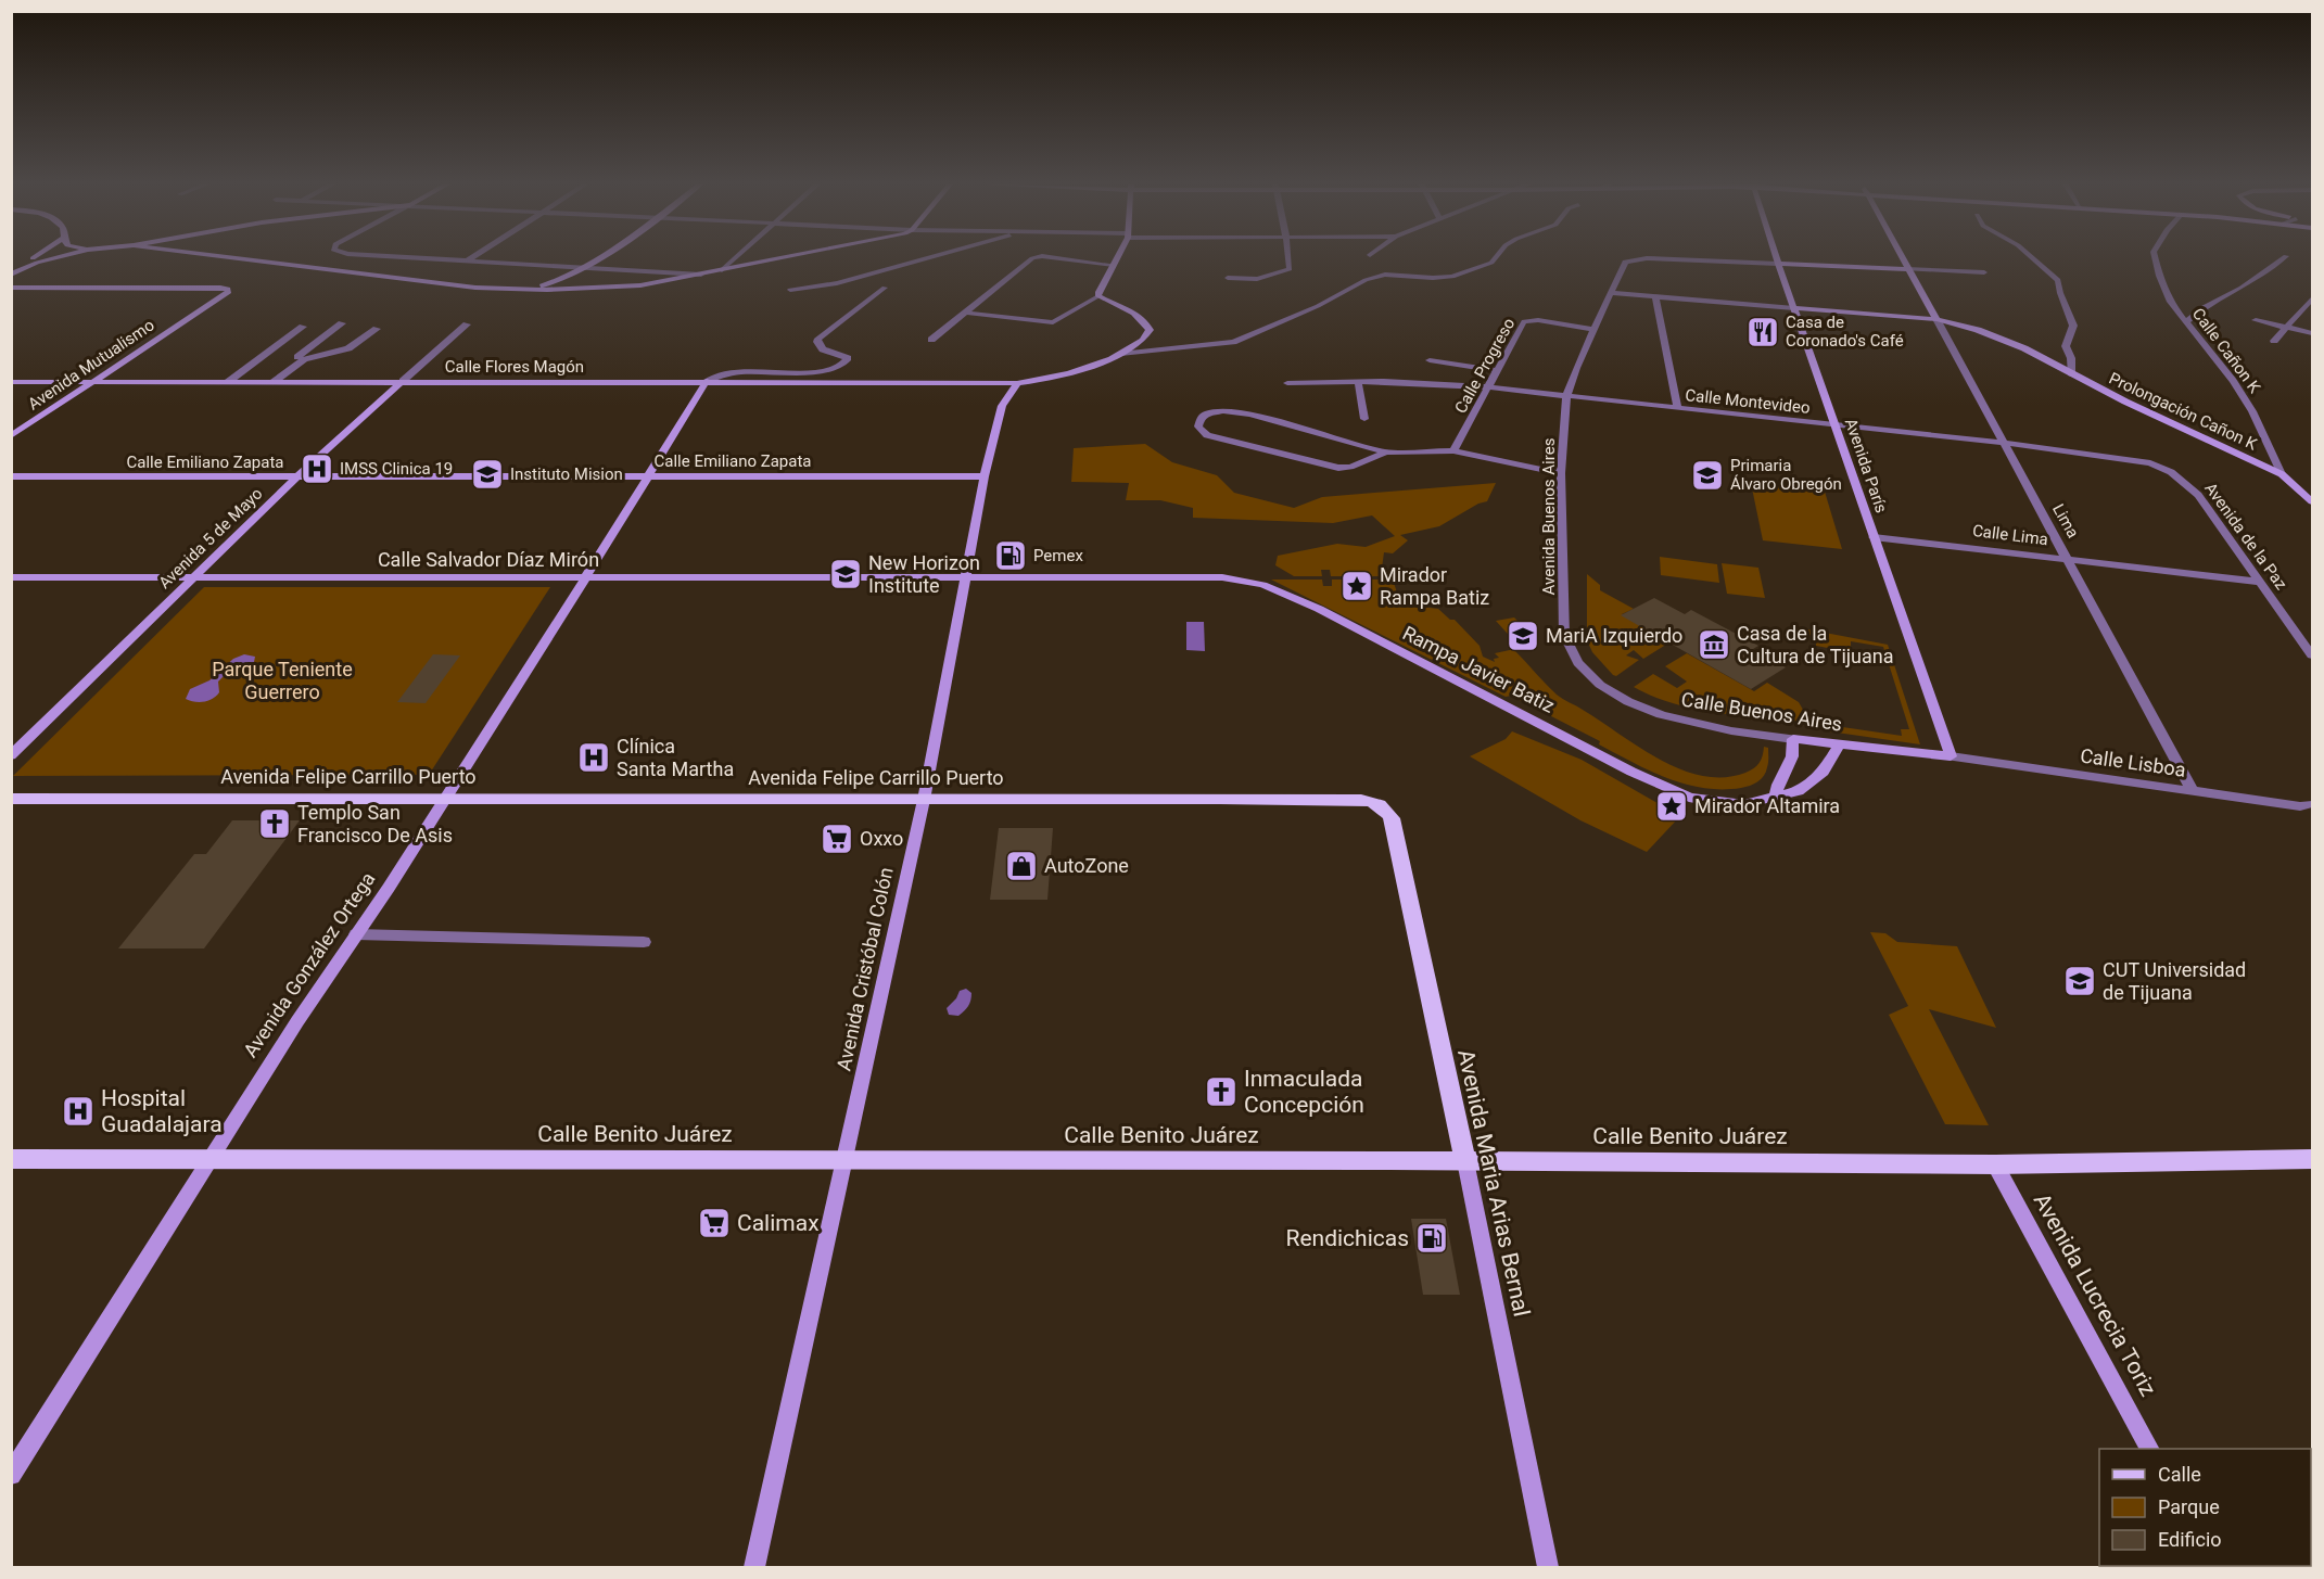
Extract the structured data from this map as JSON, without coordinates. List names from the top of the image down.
{
  "streets": {
    "main road": [
      "Avenida Mutualismo",
      "Calle Flores Magón",
      "Prolongación Cañon K",
      "Calle Emiliano Zapata",
      "Avenida París",
      "Lima",
      "Avenida 5 de Mayo",
      "Calle Salvador Díaz Mirón",
      "Rampa Javier Batiz",
      "Calle Buenos Aires",
      "Avenida Felipe Carrillo Puerto",
      "Avenida González Ortega",
      "Avenida Cristóbal Colón",
      "Calle Benito Juárez",
      "Avenida Maria Arias Bernal",
      "Avenida Lucrecia Toriz"
    ],
    "street": [
      "Calle Cañon K",
      "Calle Progreso",
      "Calle Montevideo",
      "Avenida Buenos Aires",
      "Calle Lima",
      "Avenida de la Paz",
      "Calle Lisboa"
    ]
  },
  "crossings": [
    ["Calle Cañon K", "Prolongación Cañon K"],
    ["Avenida Mutualismo", "Calle Flores Magón"],
    ["Calle Progreso", "Calle Montevideo"],
    ["Calle Progreso", "Avenida Buenos Aires"],
    ["Calle Flores Magón", "Avenida 5 de Mayo"],
    ["Calle Flores Magón", "Avenida González Ortega"],
    ["Calle Flores Magón", "Avenida Cristóbal Colón"],
    ["Calle Montevideo", "Avenida París"],
    ["Calle Montevideo", "Avenida Buenos Aires"],
    ["Calle Montevideo", "Lima"],
    ["Calle Montevideo", "Avenida de la Paz"],
    ["Prolongación Cañon K", "Avenida París"],
    ["Prolongación Cañon K", "Lima"],
    ["Calle Emiliano Zapata", "Avenida 5 de Mayo"],
    ["Calle Emiliano Zapata", "Avenida González Ortega"],
    ["Calle Emiliano Zapata", "Avenida Cristóbal Colón"],
    ["Avenida París", "Avenida Buenos Aires"],
    ["Avenida París", "Calle Lima"],
    ["Avenida París", "Calle Buenos Aires"],
    ["Avenida París", "Calle Lisboa"],
    ["Avenida Buenos Aires", "Calle Buenos Aires"],
    ["Lima", "Calle Lima"],
    ["Lima", "Calle Lisboa"],
    ["Calle Lima", "Avenida de la Paz"],
    ["Avenida 5 de Mayo", "Calle Salvador Díaz Mirón"],
    ["Calle Salvador Díaz Mirón", "Rampa Javier Batiz"],
    ["Calle Salvador Díaz Mirón", "Avenida González Ortega"],
    ["Calle Salvador Díaz Mirón", "Avenida Cristóbal Colón"],
    ["Rampa Javier Batiz", "Calle Buenos Aires"],
    ["Rampa Javier Batiz", "Avenida Cristóbal Colón"],
    ["Calle Buenos Aires", "Calle Lisboa"],
    ["Avenida Felipe Carrillo Puerto", "Avenida González Ortega"],
    ["Avenida Felipe Carrillo Puerto", "Avenida Cristóbal Colón"],
    ["Avenida Felipe Carrillo Puerto", "Avenida Maria Arias Bernal"],
    ["Avenida González Ortega", "Calle Benito Juárez"],
    ["Avenida Cristóbal Colón", "Calle Benito Juárez"],
    ["Calle Benito Juárez", "Avenida Maria Arias Bernal"],
    ["Calle Benito Juárez", "Avenida Lucrecia Toriz"]
  ],
  "parks": ["Parque Teniente Guerrero"],
  "places": {
    "restaurant": ["Casa de Coronado's Café"],
    "hospital": ["IMSS Clinica 19", "Clínica Santa Martha", "Hospital Guadalajara"],
    "school or university": [
      "Instituto Mision",
      "Primaria Álvaro Obregón",
      "New Horizon Institute",
      "MariA Izquierdo",
      "CUT Universidad de Tijuana"
    ],
    "fuel station": ["Pemex", "Rendichicas"],
    "place": ["Mirador Rampa Batiz", "Mirador Altamira"],
    "museum": ["Casa de la Cultura de Tijuana"],
    "church": ["Templo San Francisco De Asis", "Inmaculada Concepción"],
    "supermarket": ["Oxxo", "Calimax"],
    "shop": ["AutoZone"]
  },
  "legend": ["Calle", "Parque", "Edificio"]
}
